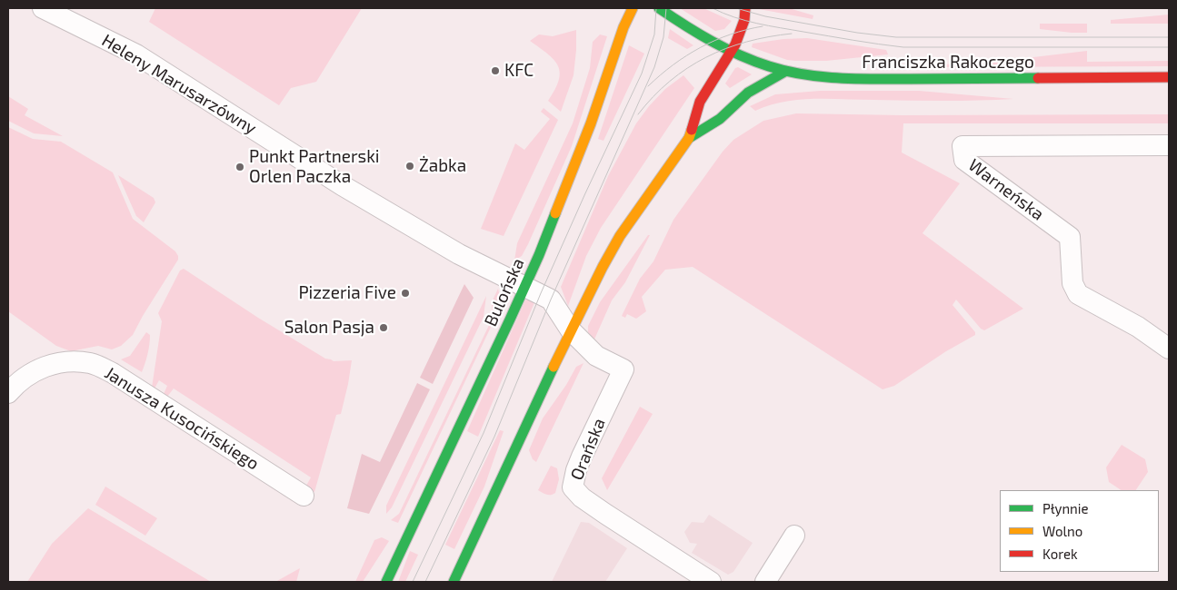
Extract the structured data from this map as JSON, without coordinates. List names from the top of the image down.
{
  "streets": {
    "main road": ["Franciszka Rakoczego", "Bulońska"],
    "street": [
      "Heleny Marusarzówny",
      "Warneńska",
      "Janusza Kusocińskiego",
      "Orańska"
    ]
  },
  "crossings": [
    ["Heleny Marusarzówny", "Bulońska"],
    ["Heleny Marusarzówny", "Orańska"]
  ],
  "places": [
    "KFC",
    "Żabka",
    "Punkt Partnerski Orlen Paczka",
    "Pizzeria Five",
    "Salon Pasja"
  ],
  "legend": ["Płynnie", "Wolno", "Korek"]
}
